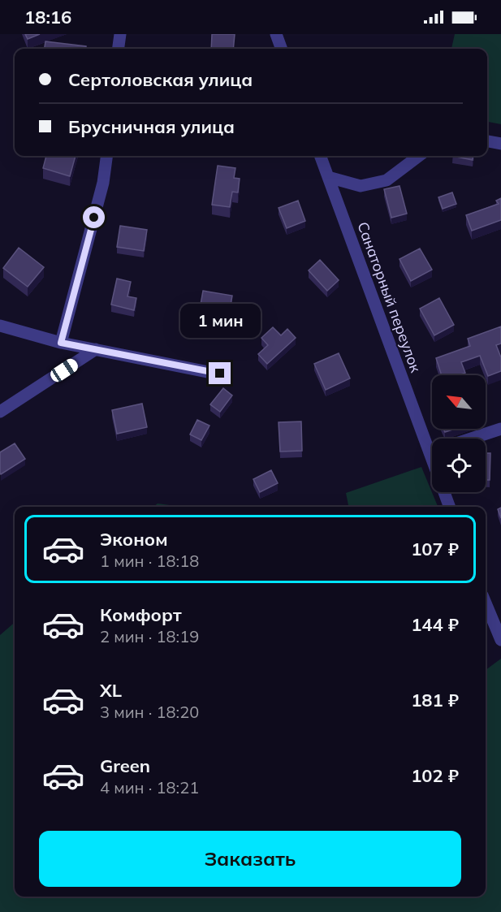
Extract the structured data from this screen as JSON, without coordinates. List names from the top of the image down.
{
  "streets": {
    "street": ["Санаторный переулок"]
  },
  "north": "top left",
  "page": {
    "status": "18:16",
    "banner": ["Сертоловская улица", "Брусничная улица"],
    "bubble": "1 мин",
    "list": [
      {
        "name": "Эконом",
        "note": "1 мин · 18:18",
        "value": "107 ₽"
      },
      {
        "name": "Комфорт",
        "note": "2 мин · 18:19",
        "value": "144 ₽"
      },
      {
        "name": "XL",
        "note": "3 мин · 18:20",
        "value": "181 ₽"
      },
      {
        "name": "Green",
        "note": "4 мин · 18:21",
        "value": "102 ₽"
      }
    ],
    "buttons": "Заказать"
  }
}
